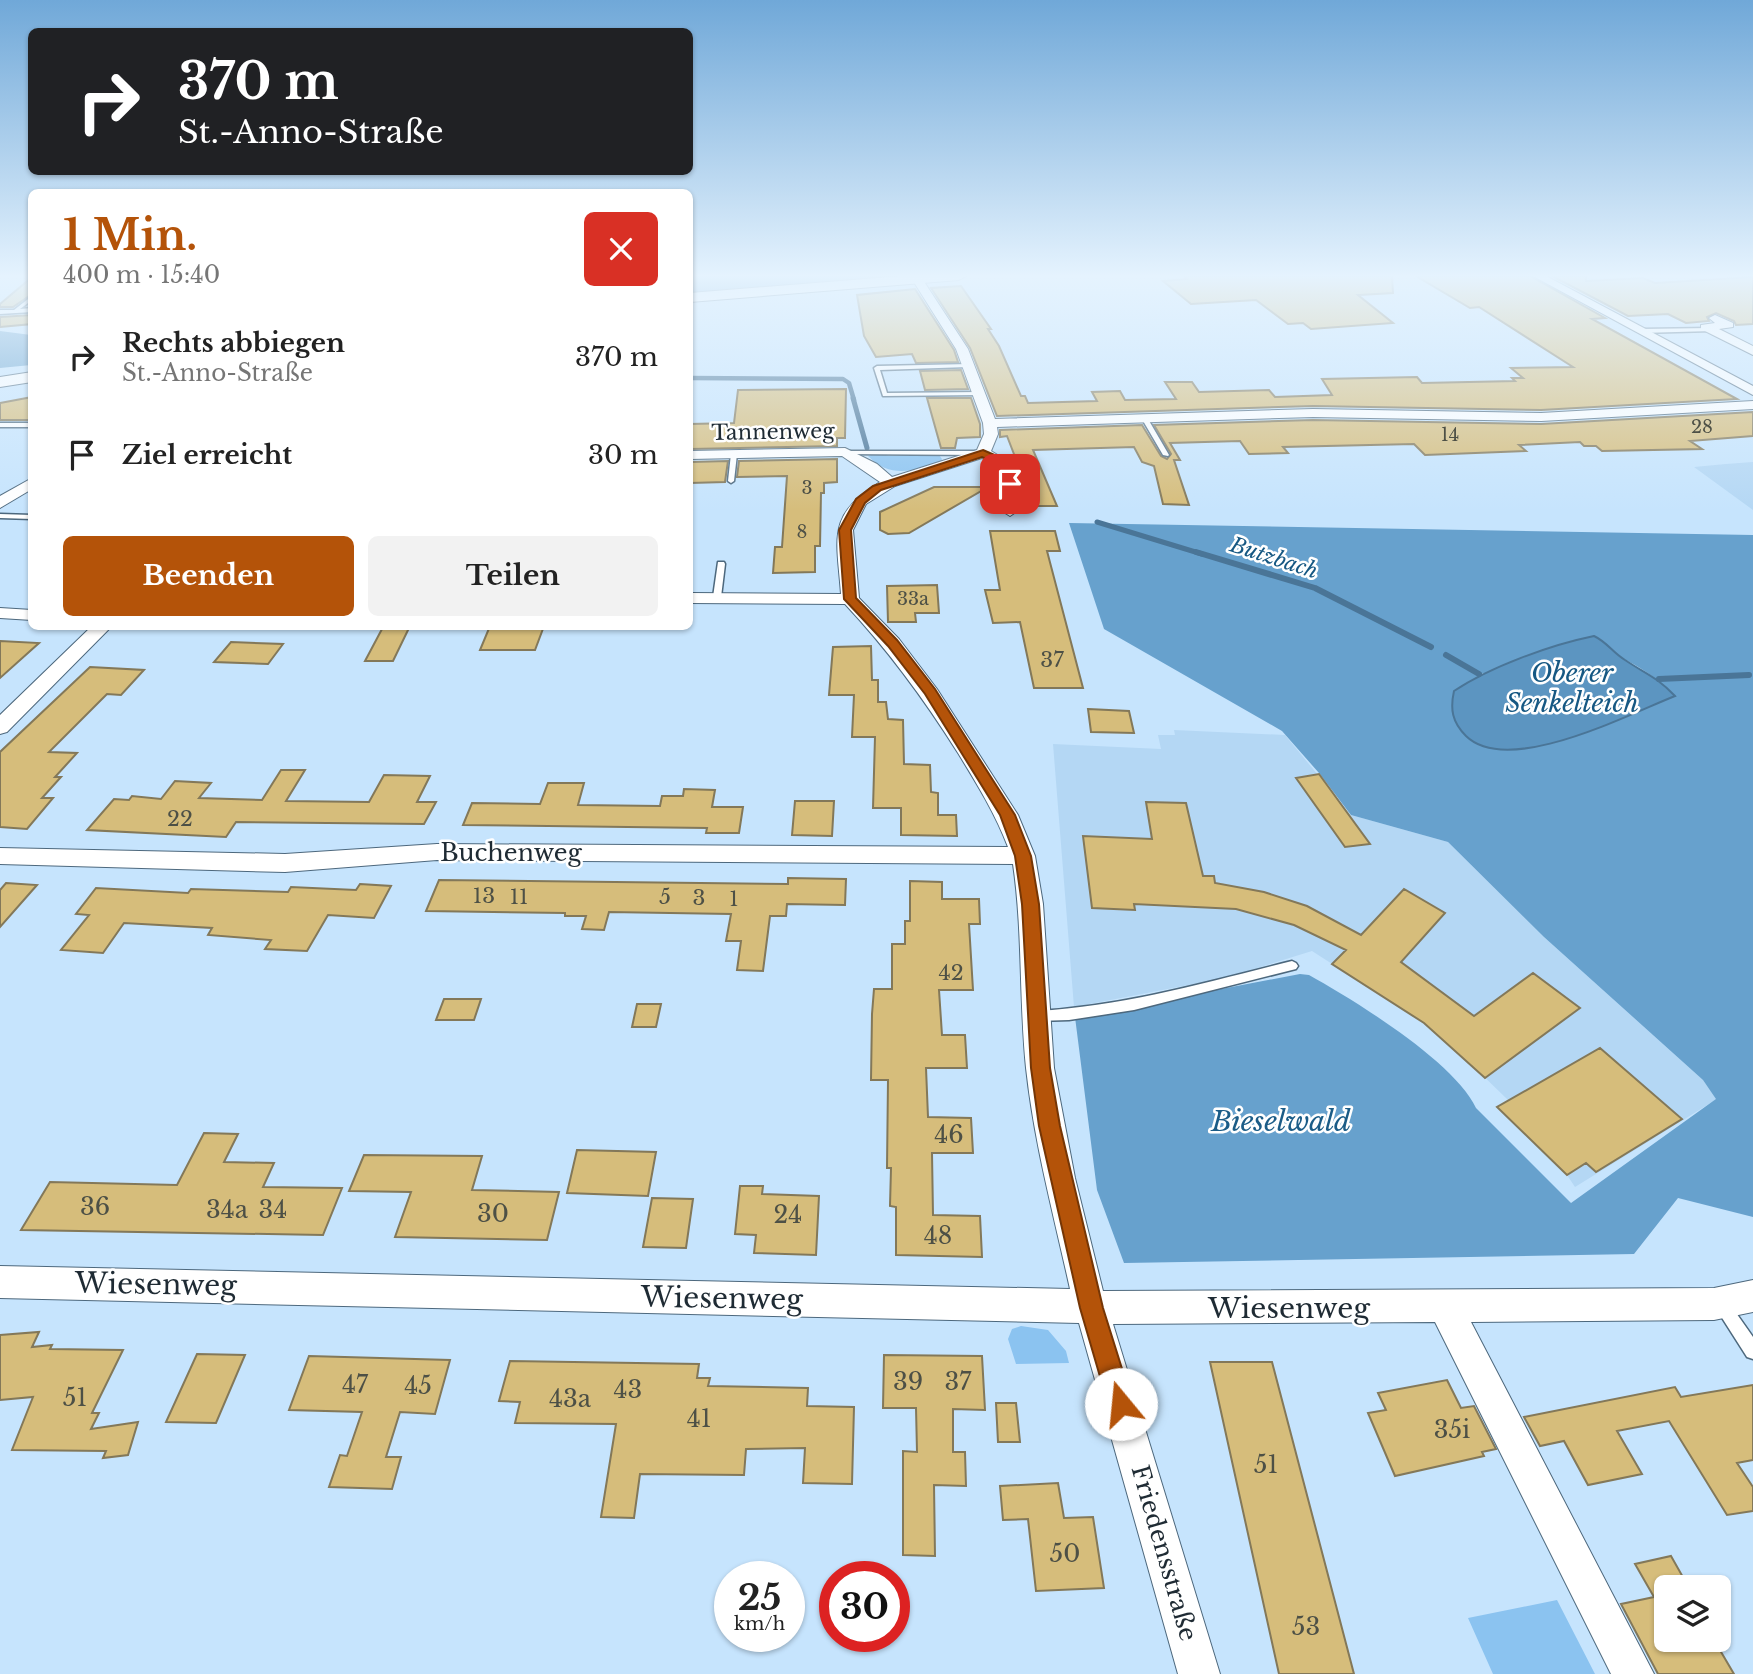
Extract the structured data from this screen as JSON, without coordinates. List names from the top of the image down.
{
  "streets": {
    "street": [
      "Tannenweg",
      "Buchenweg",
      "Wiesenweg",
      "Friedensstraße"
    ]
  },
  "crossings": [
    ["Buchenweg", "Friedensstraße"],
    ["Wiesenweg", "Friedensstraße"]
  ],
  "water": ["Butzbach", "Oberer Senkelteich"],
  "parks": ["Bieselwald"],
  "house_numbers": [
    "28",
    "14",
    "3",
    "8",
    "33a",
    "37",
    "22",
    "13",
    "11",
    "5",
    "3",
    "1",
    "42",
    "46",
    "36",
    "34a",
    "34",
    "30",
    "24",
    "48",
    "39",
    "37",
    "47",
    "45",
    "43",
    "51",
    "43a",
    "41",
    "35i",
    "51",
    "50",
    "53"
  ],
  "page": {
    "turn": ["370 m", "St.-Anno-Straße"],
    "heading": ["1 Min.", "400 m · 15:40"],
    "list": [
      {
        "name": "Rechts abbiegen",
        "note": "St.-Anno-Straße",
        "value": "370 m"
      },
      {
        "name": "Ziel erreicht",
        "value": "30 m"
      }
    ],
    "buttons": ["Beenden", "Teilen"],
    "speed": "25 km/h",
    "limit": "30"
  }
}
